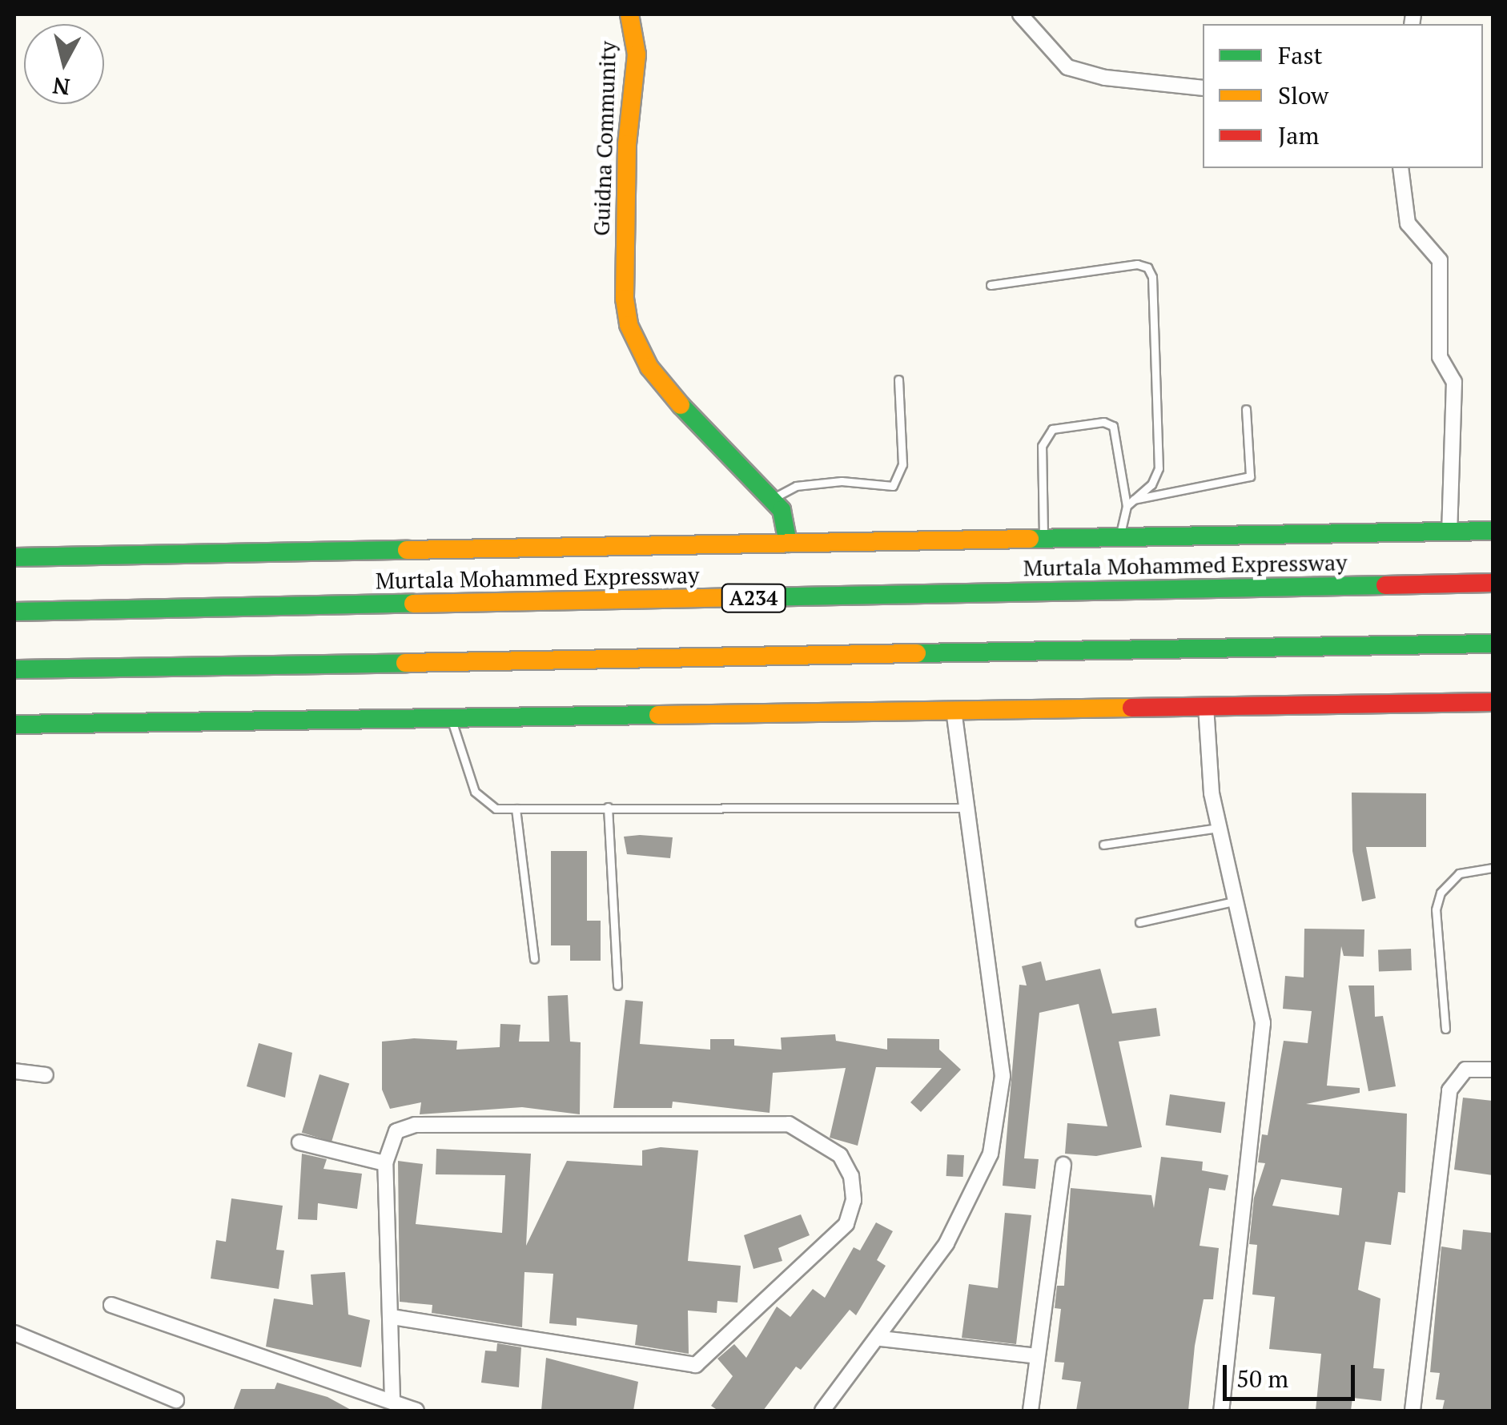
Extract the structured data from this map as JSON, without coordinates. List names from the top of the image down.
{
  "streets": {
    "main road": ["Guidna Community", "Murtala Mohammed Expressway", "A234"]
  },
  "crossings": [
    ["Guidna Community", "Murtala Mohammed Expressway"]
  ],
  "legend": ["Fast", "Slow", "Jam"],
  "scale_bar": "50 m",
  "north": "bottom"
}
